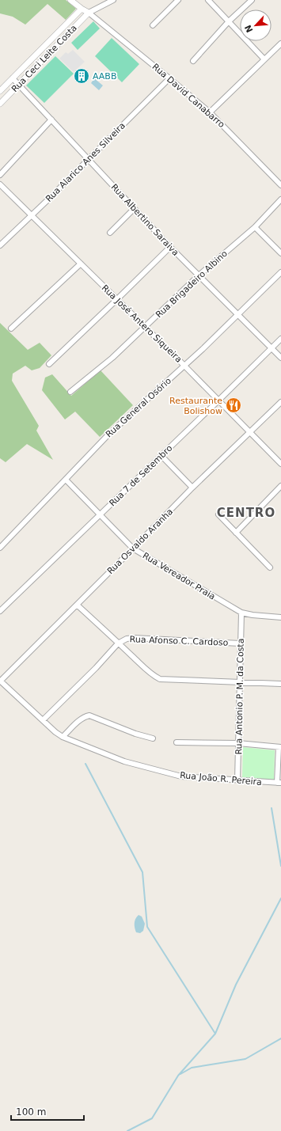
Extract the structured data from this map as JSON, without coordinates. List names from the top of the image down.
{
  "streets": {
    "street": [
      "Rua Ceci Leite Costa",
      "Rua David Canabarro",
      "Rua Alarico Anes Silveira",
      "Rua Albertino Saraiva",
      "Rua Brigadeiro Albino",
      "Rua José Antero Siqueira",
      "Rua General Osório",
      "Rua 7 de Setembro",
      "Rua Osvaldo Aranha",
      "Rua Vereador Praia",
      "Rua Afonso C. Cardoso",
      "Rua Antonio P. M. da Costa",
      "Rua João R. Pereira"
    ]
  },
  "crossings": [
    ["Rua Ceci Leite Costa", "Rua David Canabarro"],
    ["Rua Ceci Leite Costa", "Rua Albertino Saraiva"],
    ["Rua David Canabarro", "Rua Alarico Anes Silveira"],
    ["Rua Alarico Anes Silveira", "Rua Albertino Saraiva"],
    ["Rua Alarico Anes Silveira", "Rua José Antero Siqueira"],
    ["Rua Albertino Saraiva", "Rua Brigadeiro Albino"],
    ["Rua Albertino Saraiva", "Rua General Osório"],
    ["Rua Albertino Saraiva", "Rua 7 de Setembro"],
    ["Rua Brigadeiro Albino", "Rua José Antero Siqueira"],
    ["Rua José Antero Siqueira", "Rua General Osório"],
    ["Rua José Antero Siqueira", "Rua 7 de Setembro"],
    ["Rua José Antero Siqueira", "Rua Osvaldo Aranha"],
    ["Rua General Osório", "Rua Vereador Praia"],
    ["Rua 7 de Setembro", "Rua Vereador Praia"],
    ["Rua Osvaldo Aranha", "Rua Vereador Praia"],
    ["Rua Osvaldo Aranha", "Rua João R. Pereira"],
    ["Rua Vereador Praia", "Rua Antonio P. M. da Costa"],
    ["Rua Afonso C. Cardoso", "Rua Antonio P. M. da Costa"],
    ["Rua Antonio P. M. da Costa", "Rua João R. Pereira"]
  ],
  "districts": ["CENTRO"],
  "places": {
    "building": ["AABB"],
    "restaurant": ["Restaurante Bolishow"]
  },
  "scale_bar": "100 m",
  "north": "bottom left"
}
